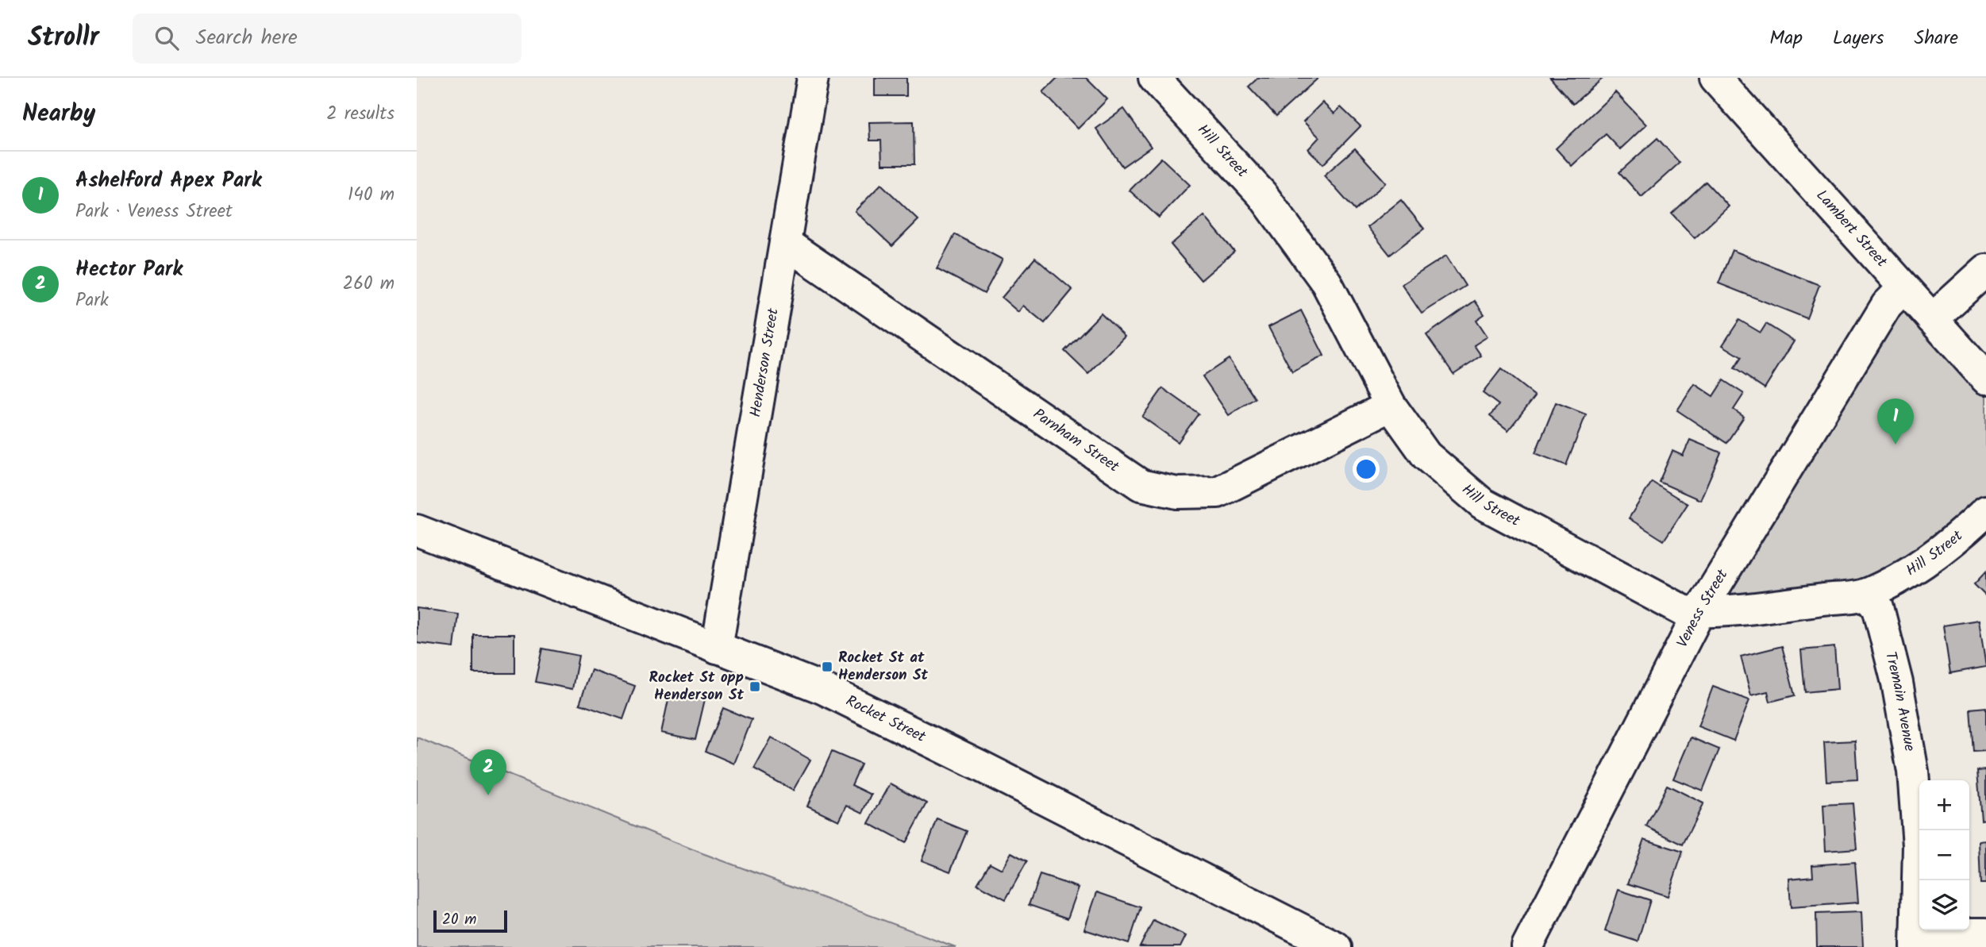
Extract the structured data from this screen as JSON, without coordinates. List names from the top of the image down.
{
  "streets": {
    "street": [
      "Hill Street",
      "Lambert Street",
      "Henderson Street",
      "Parnham Street",
      "Veness Street",
      "Tremain Avenue",
      "Rocket Street"
    ]
  },
  "crossings": [
    ["Hill Street", "Parnham Street"],
    ["Hill Street", "Veness Street"],
    ["Hill Street", "Tremain Avenue"],
    ["Lambert Street", "Veness Street"],
    ["Henderson Street", "Parnham Street"],
    ["Henderson Street", "Rocket Street"]
  ],
  "places": {
    "transit": ["Rocket St at Henderson St", "Rocket St opp Henderson St"]
  },
  "scale_bar": "20 m",
  "page": {
    "header": "Strollr",
    "search": "Search here",
    "nav": ["Map", "Layers", "Share"],
    "heading": ["Nearby", "2 results"],
    "list": [
      {
        "mark": "1",
        "name": "Ashelford Apex Park",
        "note": "Park · Veness Street",
        "value": "140 m"
      },
      {
        "mark": "2",
        "name": "Hector Park",
        "note": "Park",
        "value": "260 m"
      }
    ],
    "pins": ["1", "2"],
    "map_buttons": ["+", "−"],
    "scale": "20 m"
  }
}
